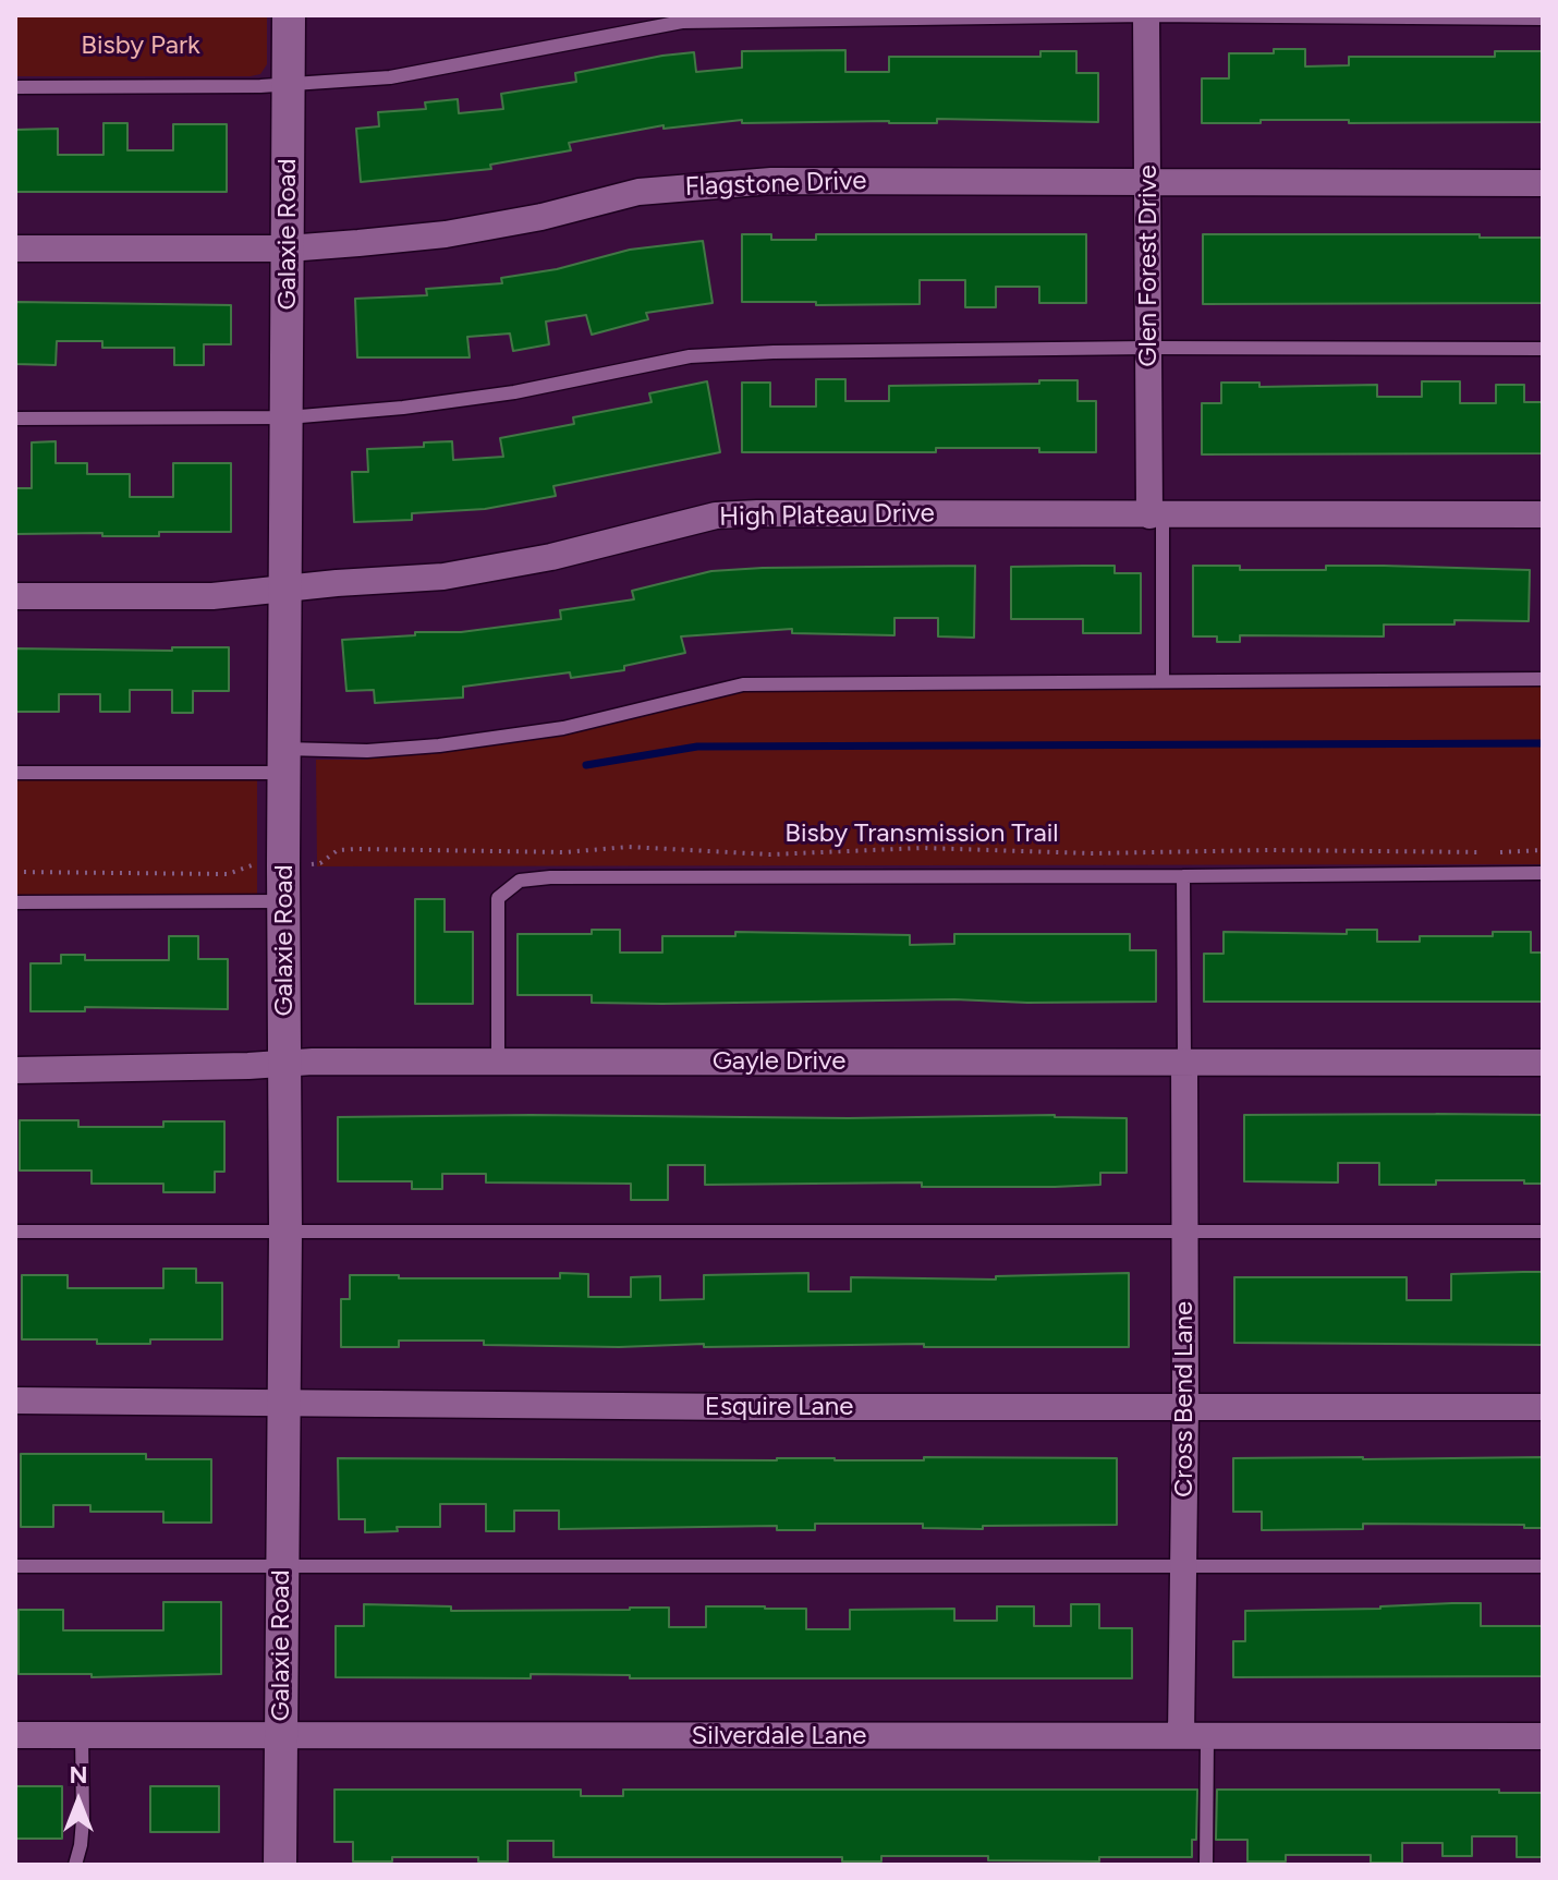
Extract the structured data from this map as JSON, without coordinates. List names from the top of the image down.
{
  "streets": {
    "street": [
      "Flagstone Drive",
      "Galaxie Road",
      "Glen Forest Drive",
      "High Plateau Drive",
      "Gayle Drive",
      "Cross Bend Lane",
      "Esquire Lane",
      "Silverdale Lane"
    ],
    "path": ["Bisby Transmission Trail"]
  },
  "crossings": [
    ["Flagstone Drive", "Galaxie Road"],
    ["Flagstone Drive", "Glen Forest Drive"],
    ["Galaxie Road", "High Plateau Drive"],
    ["Galaxie Road", "Gayle Drive"],
    ["Galaxie Road", "Esquire Lane"],
    ["Galaxie Road", "Silverdale Lane"],
    ["Glen Forest Drive", "High Plateau Drive"],
    ["Gayle Drive", "Cross Bend Lane"],
    ["Cross Bend Lane", "Esquire Lane"],
    ["Cross Bend Lane", "Silverdale Lane"]
  ],
  "parks": ["Bisby Park"],
  "north": "top"
}
